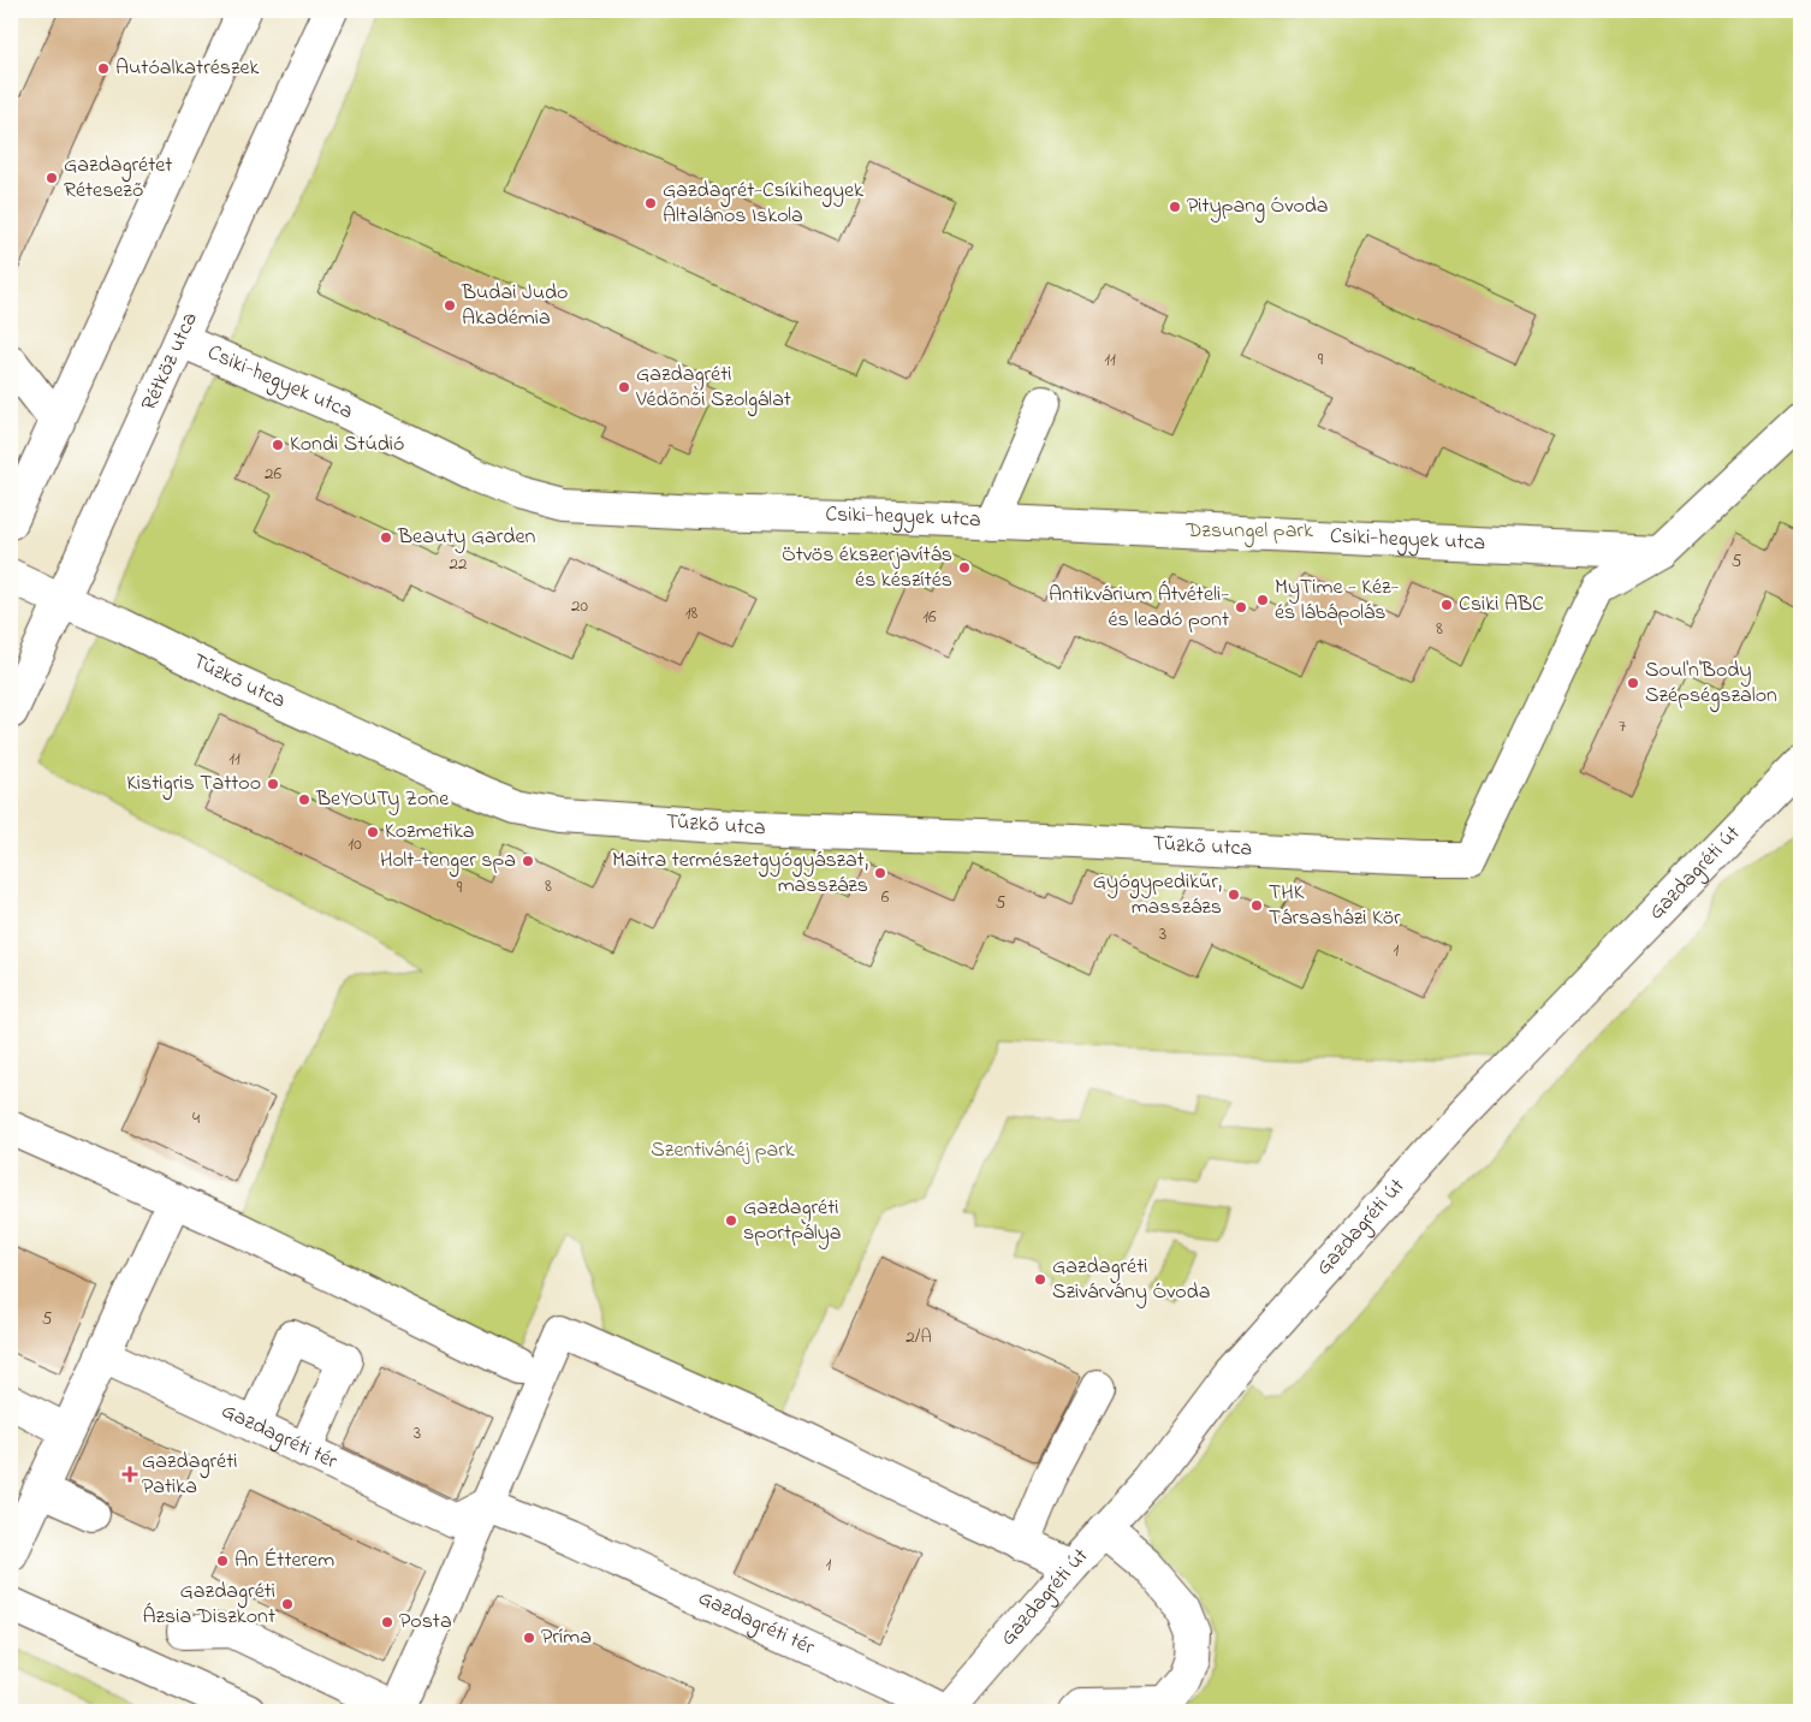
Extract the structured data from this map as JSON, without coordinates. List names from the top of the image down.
{
  "streets": {
    "street": [
      "Rétköz utca",
      "Csiki-hegyek utca",
      "Tűzkő utca",
      "Gazdagréti út",
      "Gazdagréti tér"
    ]
  },
  "crossings": [
    ["Rétköz utca", "Csiki-hegyek utca"],
    ["Rétköz utca", "Tűzkő utca"],
    ["Csiki-hegyek utca", "Tűzkő utca"]
  ],
  "parks": ["Dzsungel park", "Szentivánéj park"],
  "places": {
    "other": [
      "Autóalkatrészek",
      "Gazdagrétet Rétesező",
      "Gazdagrét-Csíkihegyek Általános Iskola",
      "Pitypang Óvoda",
      "Budai Judo Akadémia",
      "Gazdagréti Védőnői Szolgálat",
      "Kondi Stúdió",
      "Beauty Garden",
      "Ötvös ékszerjavítás és készítés",
      "MyTime - Kéz- és lábápolás",
      "Csiki ABC",
      "Antikvárium Átvételi- és leadó pont",
      "Soul'n'Body Szépségszalon",
      "Kistigris Tattoo",
      "BeYOUTy Zone",
      "Kozmetika",
      "Holt-tenger spa",
      "Maitra természetgyógyászat, masszázs",
      "Gyógypedikűr, masszázs",
      "THK Társasházi Kör",
      "Gazdagréti sportpálya",
      "Gazdagréti Szivárvány Óvoda",
      "An Étterem",
      "Gazdagréti Ázsia Diszkont",
      "Posta",
      "Príma"
    ],
    "health": ["Gazdagréti Patika"]
  },
  "house_numbers": [
    "11",
    "9",
    "26",
    "5",
    "22",
    "20",
    "18",
    "16",
    "8",
    "7",
    "11",
    "10",
    "8",
    "9",
    "6",
    "5",
    "3",
    "1",
    "4",
    "5",
    "2/A",
    "3",
    "1"
  ]
}
